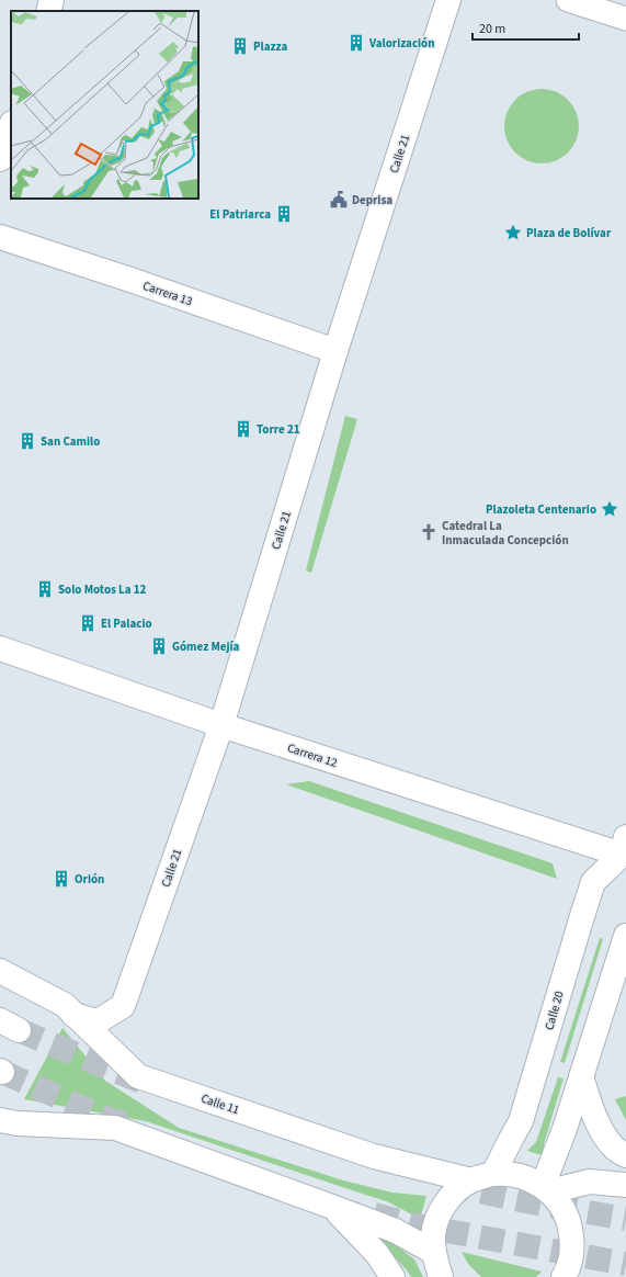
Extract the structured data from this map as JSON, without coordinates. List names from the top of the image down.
{
  "streets": {
    "street": [
      "Calle 21",
      "Carrera 13",
      "Carrera 12",
      "Calle 20",
      "Calle 11"
    ]
  },
  "crossings": [
    ["Calle 21", "Carrera 13"],
    ["Calle 21", "Carrera 12"],
    ["Calle 21", "Calle 11"],
    ["Carrera 12", "Calle 20"]
  ],
  "places": {
    "building": [
      "Valorización",
      "Plazza",
      "El Patriarca",
      "Torre 21",
      "San Camilo",
      "Solo Motos La 12",
      "El Palacio",
      "Gómez Mejía",
      "Orión"
    ],
    "public building": ["Deprisa"],
    "place": ["Plaza de Bolívar", "Plazoleta Centenario"],
    "church": ["Catedral La Inmaculada Concepción"]
  },
  "scale_bar": "20 m"
}
